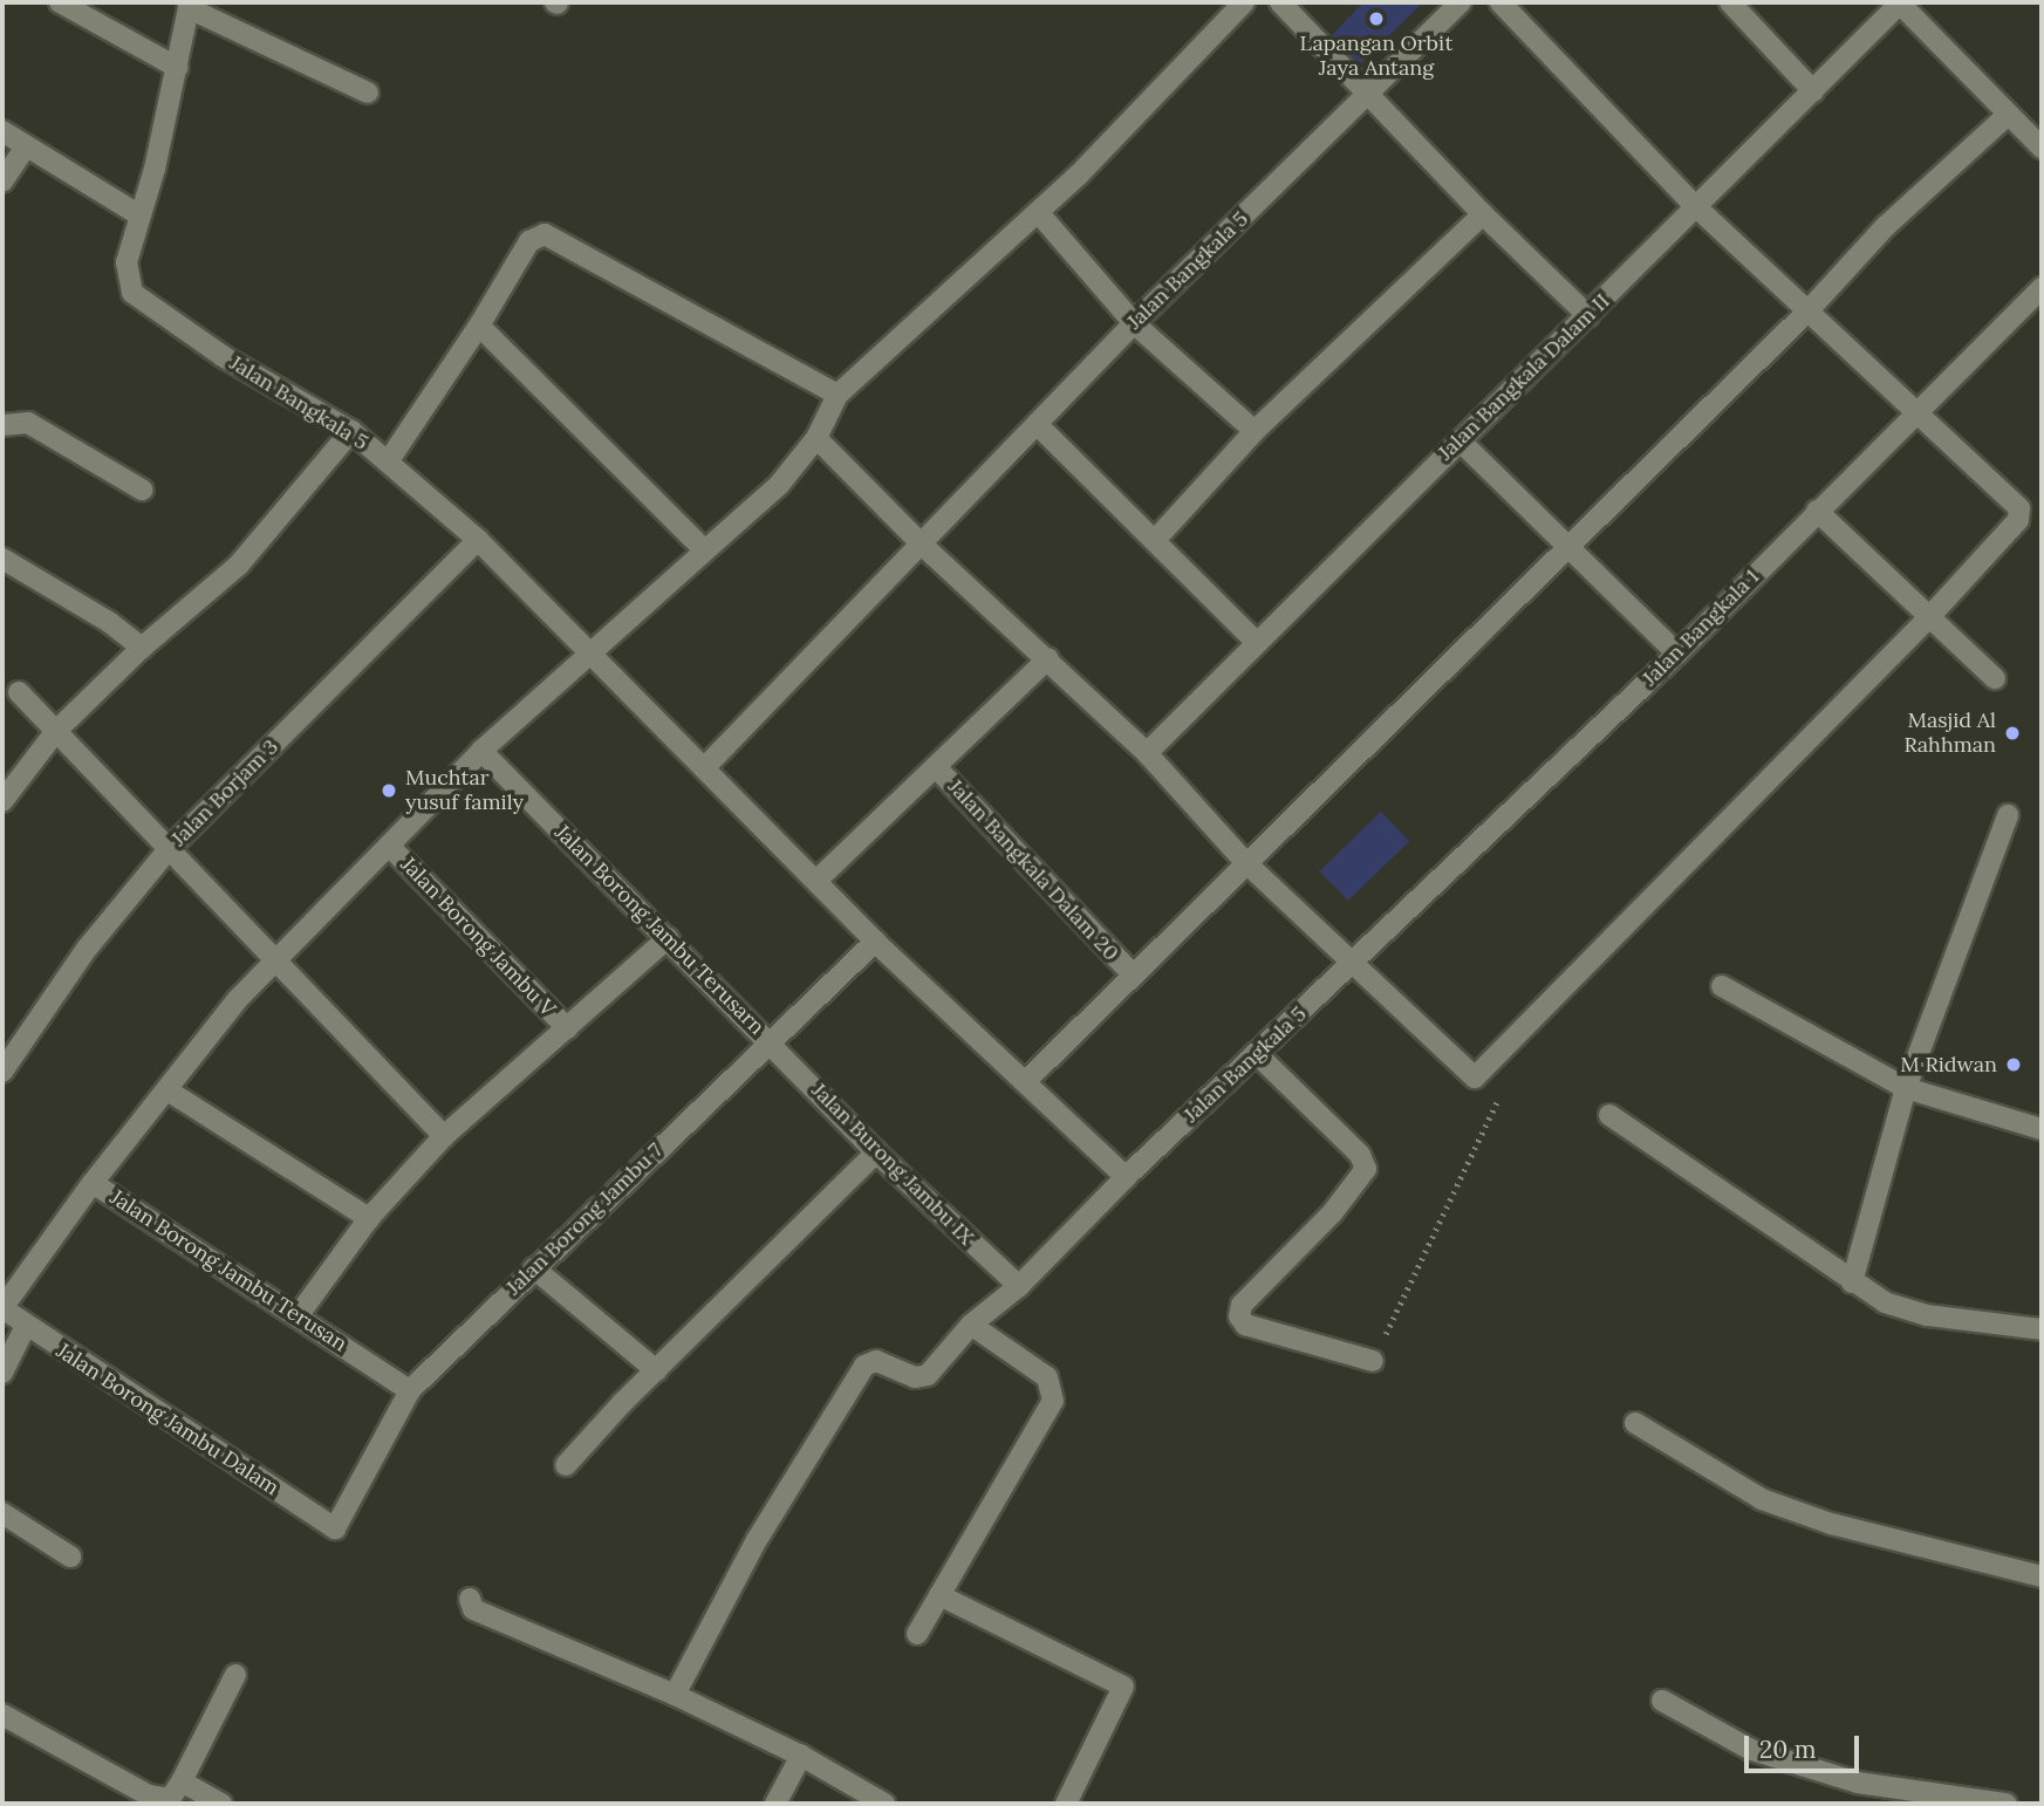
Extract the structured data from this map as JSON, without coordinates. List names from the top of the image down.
{
  "streets": {
    "street": [
      "Jalan Bangkala 5",
      "Jalan Bangkala Dalam II",
      "Jalan Bangkala 1",
      "Jalan Borjam 3",
      "Jalan Bangkala Dalam 20",
      "Jalan Borong Jambu Terusarn",
      "Jalan Borong Jambu V",
      "Jalan Burong Jambu IX",
      "Jalan Borong Jambu 7",
      "Jalan Borong Jambu Terusan",
      "Jalan Borong Jambu Dalam"
    ]
  },
  "crossings": [
    ["Jalan Bangkala 5", "Jalan Bangkala 1"],
    ["Jalan Bangkala 5", "Jalan Borjam 3"],
    ["Jalan Bangkala 5", "Jalan Borong Jambu 7"],
    ["Jalan Borong Jambu Terusarn", "Jalan Burong Jambu IX"],
    ["Jalan Borong Jambu Terusarn", "Jalan Borong Jambu 7"],
    ["Jalan Burong Jambu IX", "Jalan Borong Jambu 7"],
    ["Jalan Borong Jambu 7", "Jalan Borong Jambu Terusan"],
    ["Jalan Borong Jambu 7", "Jalan Borong Jambu Dalam"],
    ["Jalan Borong Jambu Terusan", "Jalan Borong Jambu Dalam"]
  ],
  "places": [
    "Lapangan Orbit Jaya Antang",
    "Masjid Al Rahhman",
    "Muchtar yusuf family",
    "M Ridwan"
  ],
  "scale_bar": "20 m"
}
